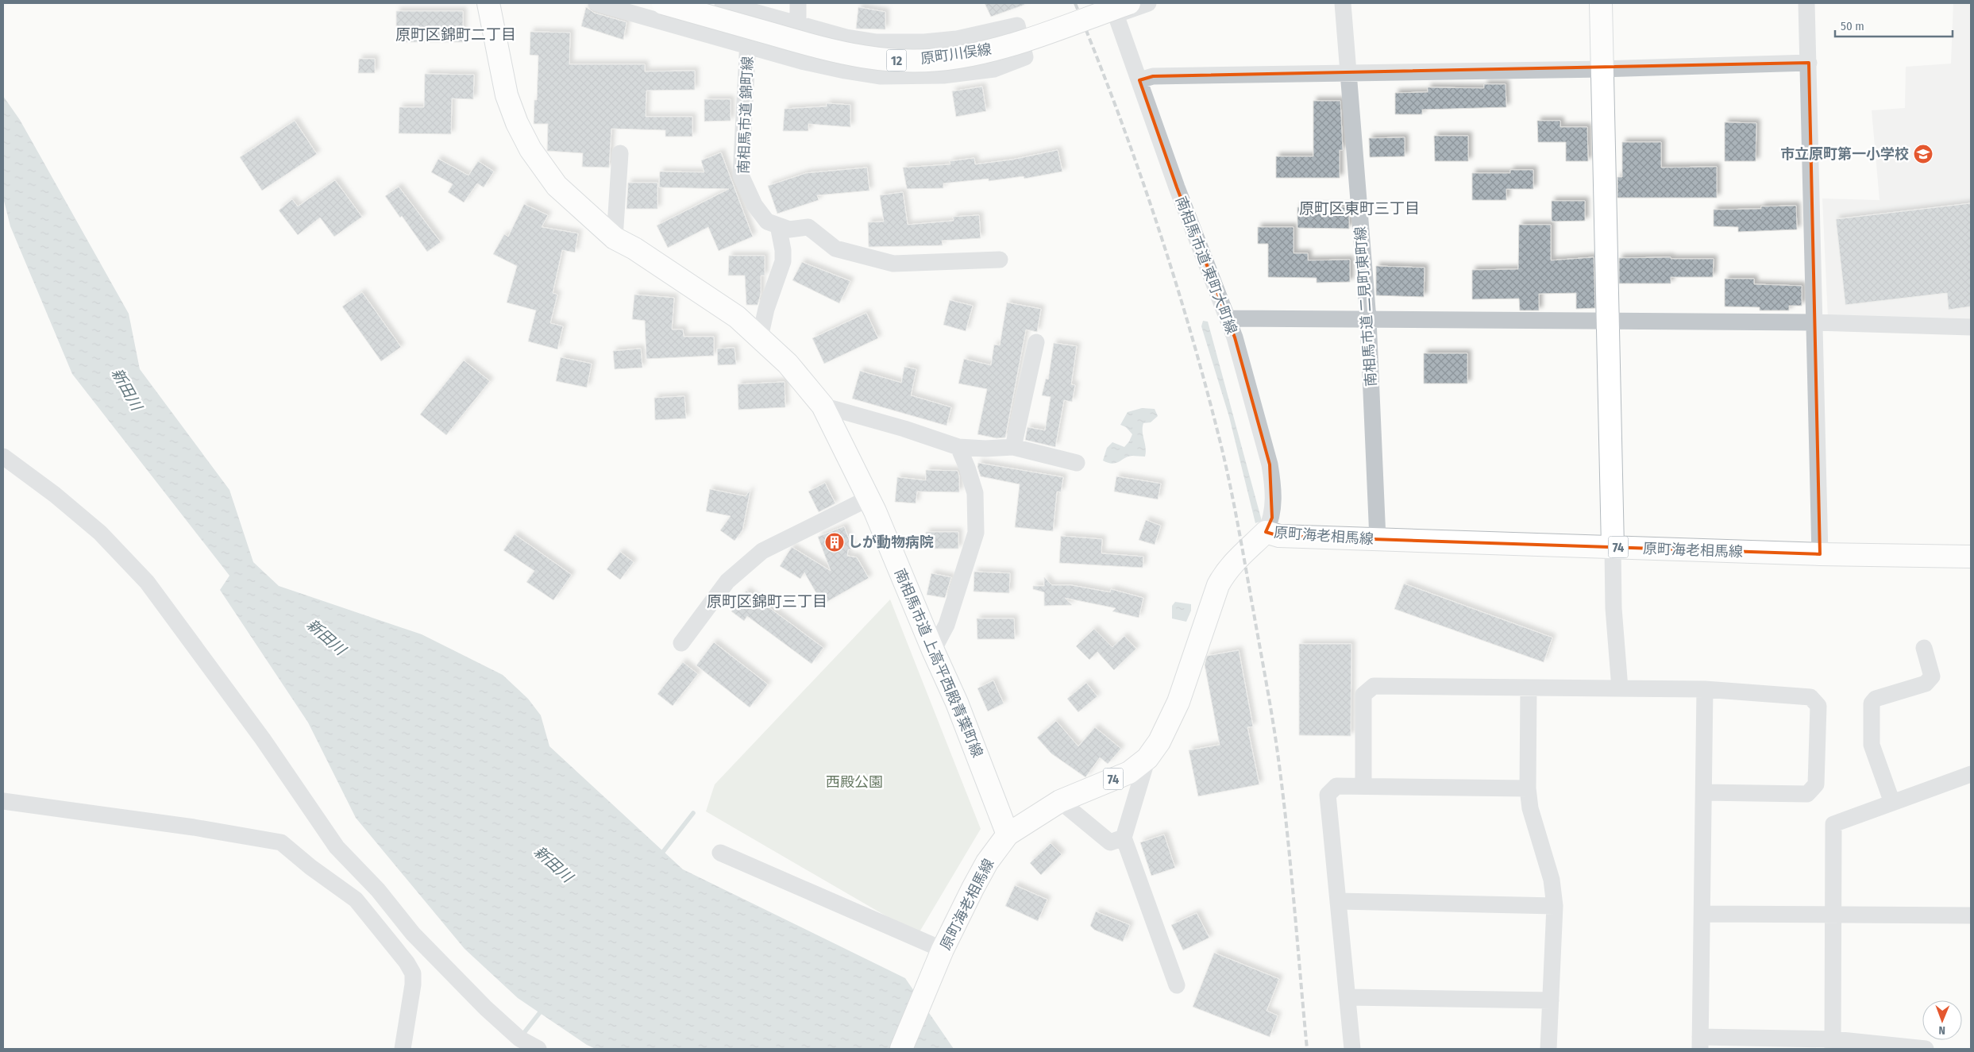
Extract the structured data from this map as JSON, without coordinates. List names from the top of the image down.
{
  "streets": {
    "main road": [
      "原町川俣線",
      "12",
      "原町海老相馬線",
      "74",
      "南相馬市道 上高平西殿青葉町線"
    ],
    "street": ["南相馬市道 錦町線", "南相馬市道 東町大町線", "南相馬市道 二見町東町線"]
  },
  "crossings": [
    ["原町川俣線", "南相馬市道 東町大町線"],
    ["南相馬市道 東町大町線", "原町海老相馬線"],
    ["南相馬市道 二見町東町線", "原町海老相馬線"],
    ["原町海老相馬線", "南相馬市道 上高平西殿青葉町線"]
  ],
  "districts": ["原町区錦町二丁目", "原町区東町三丁目", "原町区錦町三丁目"],
  "water": ["新田川"],
  "parks": ["西殿公園"],
  "places": {
    "school or university": ["市立原町第一小学校"],
    "building": ["しが動物病院"]
  },
  "scale_bar": "50 m",
  "north": "bottom"
}
